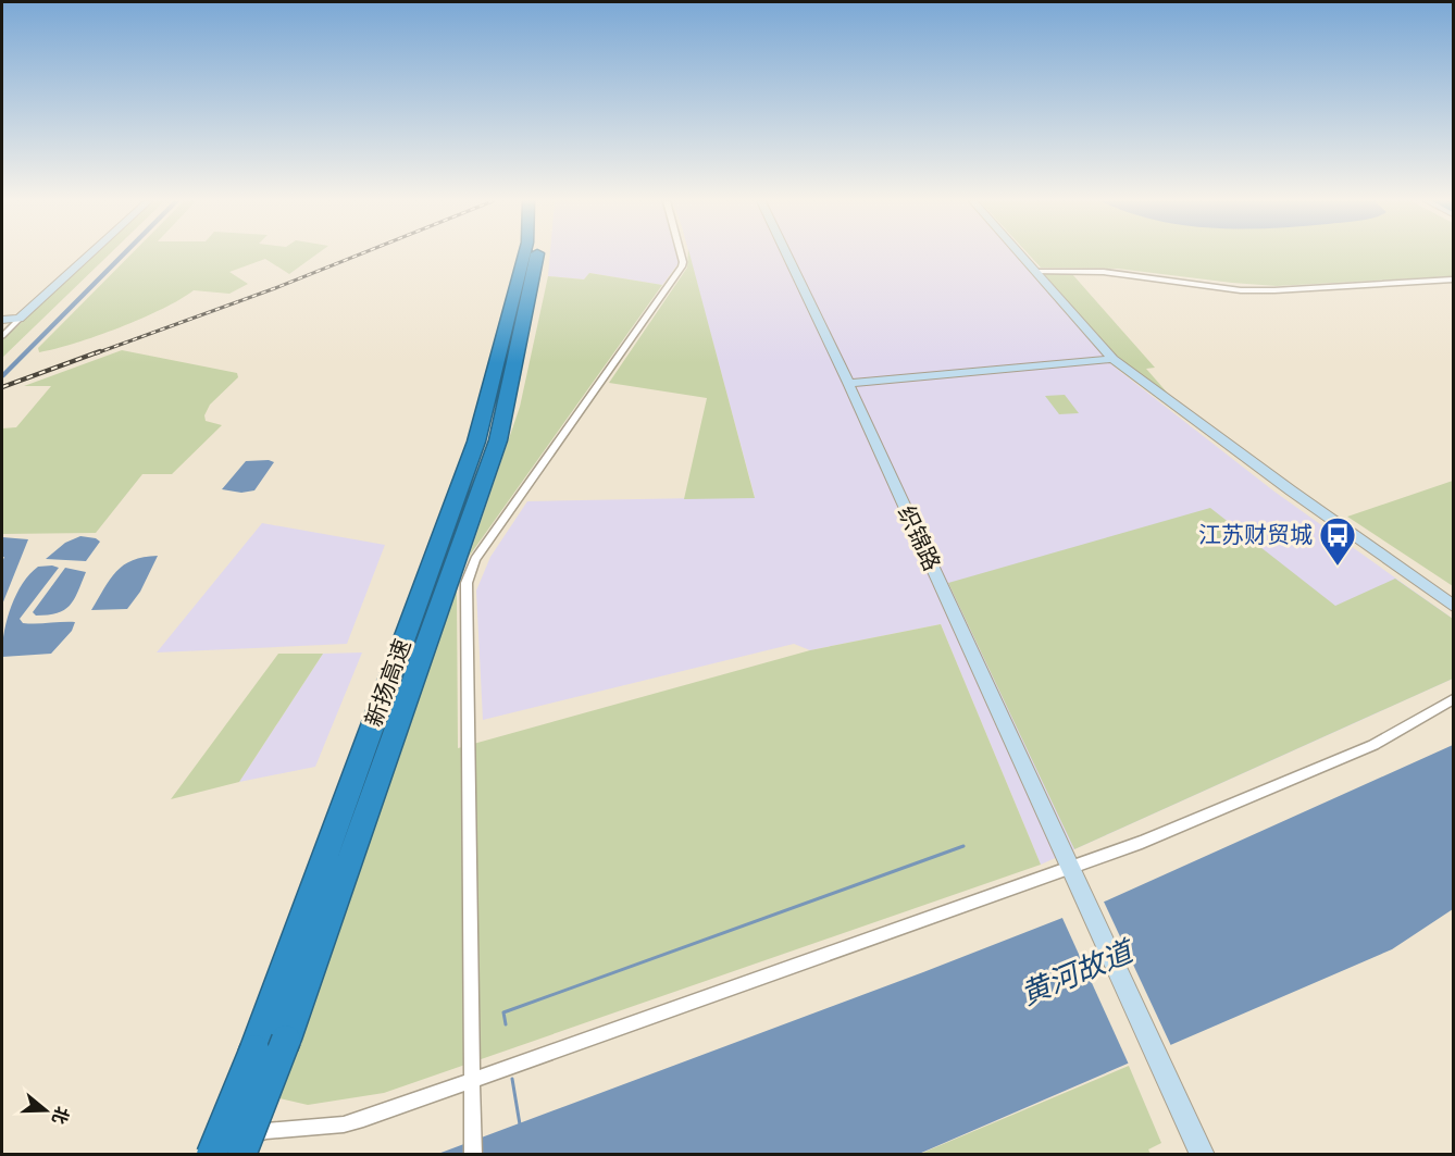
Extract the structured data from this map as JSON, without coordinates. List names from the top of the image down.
{
  "streets": {
    "highway": ["新扬高速"],
    "street": ["织锦路"]
  },
  "water": ["黄河故道"],
  "places": {
    "bus stop": ["江苏财贸城"]
  },
  "north": "right"
}
